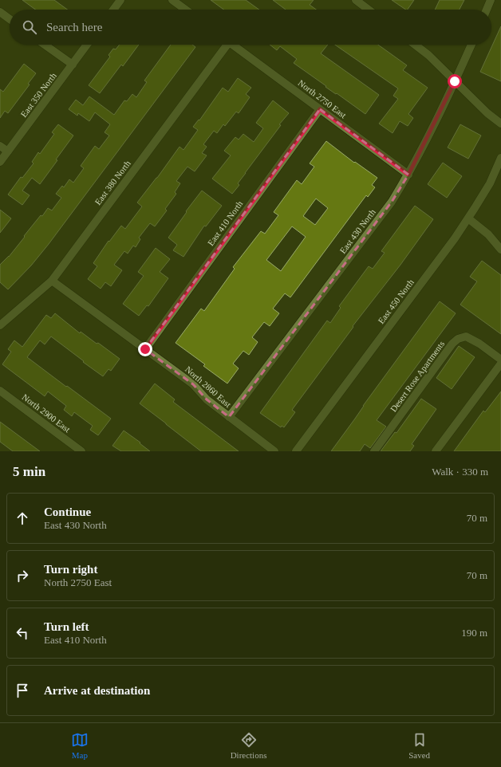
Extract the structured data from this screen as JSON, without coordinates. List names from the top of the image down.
{
  "streets": {
    "street": [
      "East 350 North",
      "North 2750 East",
      "East 380 North",
      "East 410 North",
      "East 430 North",
      "East 450 North",
      "Desert Rose Apartments",
      "North 2860 East",
      "North 2900 East"
    ]
  },
  "crossings": [
    ["North 2750 East", "East 410 North"],
    ["North 2750 East", "East 430 North"],
    ["East 380 North", "North 2860 East"],
    ["East 410 North", "North 2860 East"],
    ["East 430 North", "North 2860 East"]
  ],
  "page": {
    "search": "Search here",
    "heading": ["5 min", "Walk · 330 m"],
    "list": [
      ["Continue", "East 430 North", "70 m"],
      ["Turn right", "North 2750 East", "70 m"],
      ["Turn left", "East 410 North", "190 m"],
      "Arrive at destination"
    ],
    "nav": ["Map", "Directions", "Saved"]
  }
}
